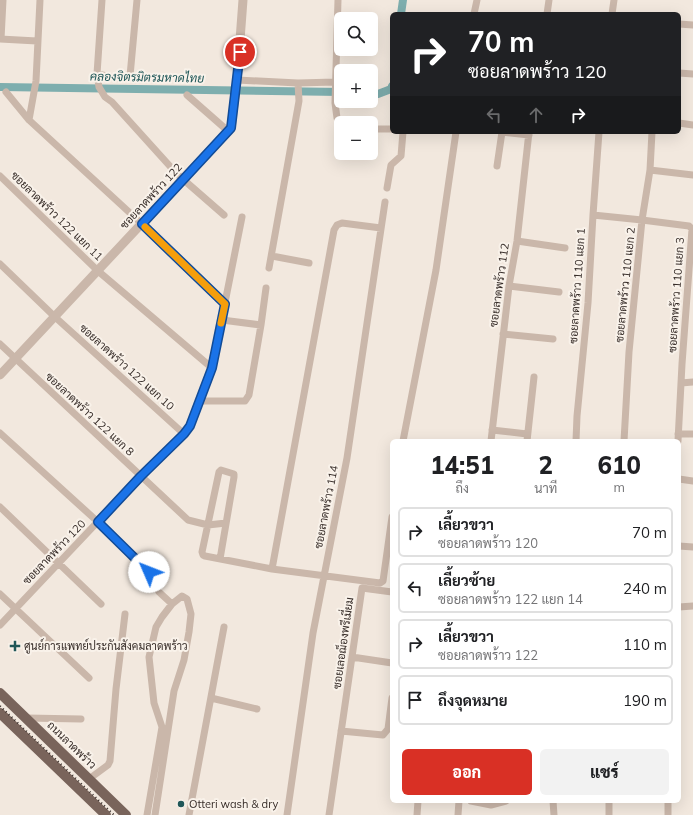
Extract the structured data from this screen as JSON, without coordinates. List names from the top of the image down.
{
  "streets": {
    "main road": ["ถนนลาดพร้าว"],
    "street": [
      "ซอยลาดพร้าว 122",
      "ซอยลาดพร้าว 122 แยก 11",
      "ซอยลาดพร้าว 112",
      "ซอยลาดพร้าว 110 แยก 2",
      "ซอยลาดพร้าว 110 แยก 1",
      "ซอยลาดพร้าว 110 แยก 3",
      "ซอยลาดพร้าว 122 แยก 10",
      "ซอยลาดพร้าว 122 แยก 8",
      "ซอยลาดพร้าว 114",
      "ซอยลาดพร้าว 120",
      "ซอยเลอฌ็องพรีเมี่ยม"
    ]
  },
  "crossings": [
    ["ซอยลาดพร้าว 122", "ซอยลาดพร้าว 122 แยก 11"],
    ["ซอยลาดพร้าว 122", "ซอยลาดพร้าว 122 แยก 10"],
    ["ซอยลาดพร้าว 122", "ซอยลาดพร้าว 122 แยก 8"],
    ["ซอยลาดพร้าว 122 แยก 11", "ซอยลาดพร้าว 120"],
    ["ซอยลาดพร้าว 110 แยก 2", "ซอยลาดพร้าว 110 แยก 3"],
    ["ซอยลาดพร้าว 110 แยก 1", "ซอยลาดพร้าว 110 แยก 3"],
    ["ซอยลาดพร้าว 122 แยก 10", "ซอยลาดพร้าว 120"],
    ["ซอยลาดพร้าว 122 แยก 8", "ซอยลาดพร้าว 120"]
  ],
  "water": ["คลองจิตรมิตรมหาดไทย"],
  "places": {
    "health": ["ศูนย์การแพทย์ประกันสังคมลาดพร้าว"],
    "other": ["Otteri wash & dry"]
  },
  "page": {
    "map_buttons": ["+", "−"],
    "turn": ["70 m", "ซอยลาดพร้าว 120"],
    "eta": [
      "14:51",
      "ถึง",
      "2",
      "นาที",
      "610",
      "m"
    ],
    "list": [
      {
        "name": "เลี้ยวขวา",
        "note": "ซอยลาดพร้าว 120",
        "value": "70 m"
      },
      {
        "name": "เลี้ยวซ้าย",
        "note": "ซอยลาดพร้าว 122 แยก 14",
        "value": "240 m"
      },
      {
        "name": "เลี้ยวขวา",
        "note": "ซอยลาดพร้าว 122",
        "value": "110 m"
      },
      {
        "name": "ถึงจุดหมาย",
        "value": "190 m"
      }
    ],
    "buttons": ["ออก", "แชร์"]
  }
}
